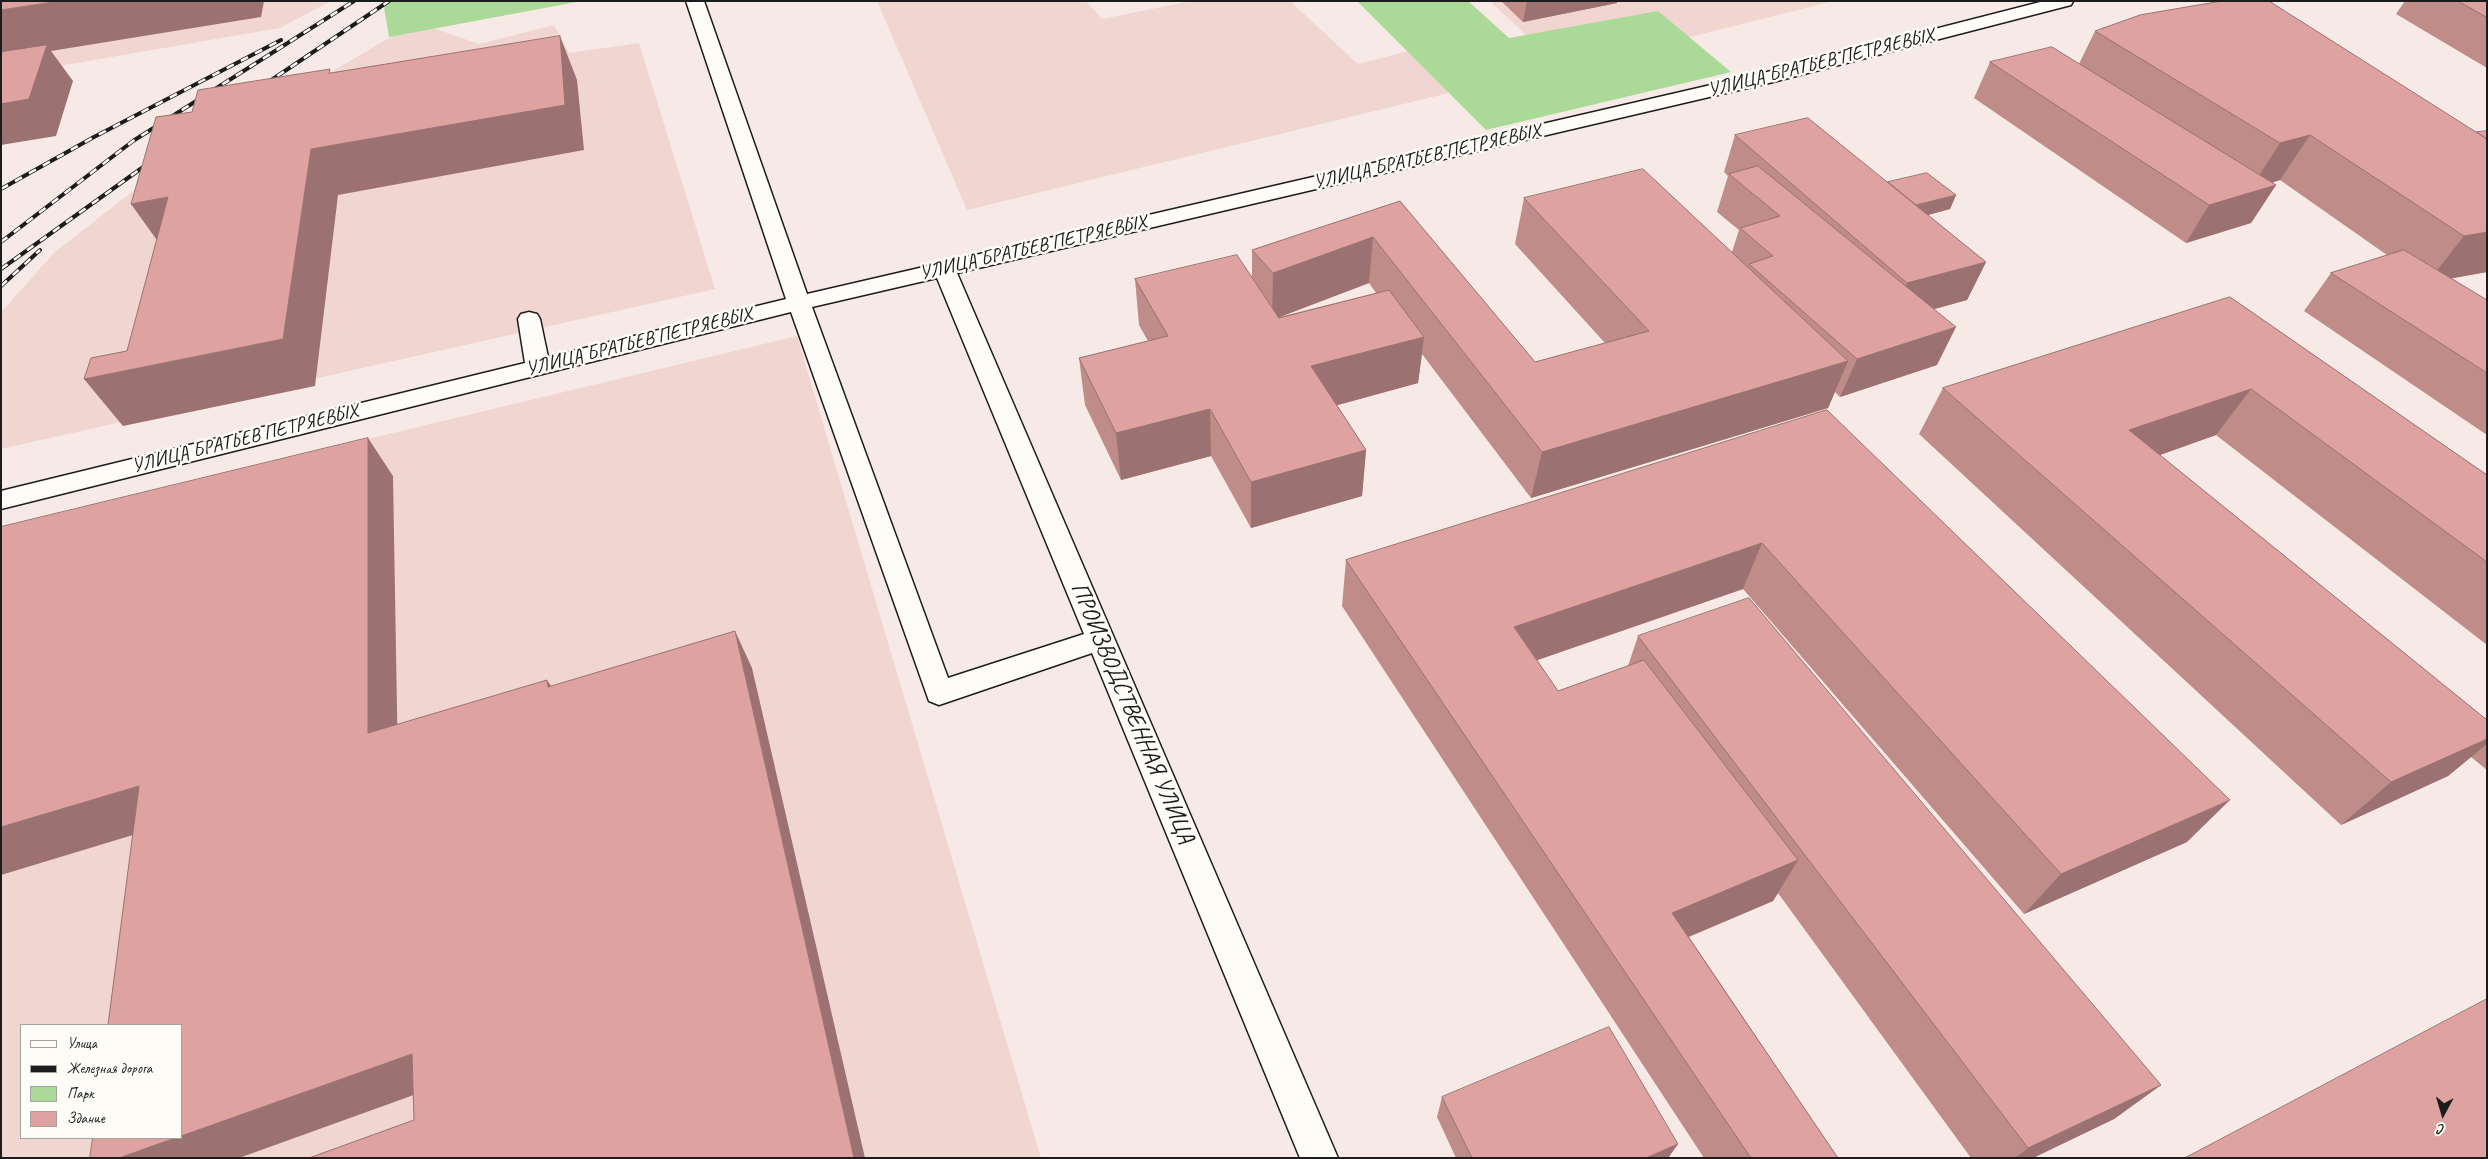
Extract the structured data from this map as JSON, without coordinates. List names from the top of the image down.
{
  "streets": {
    "street": ["УЛИЦА БРАТЬЕВ ПЕТРЯЕВЫХ", "ПРОИЗВОДСТВЕННАЯ УЛИЦА"]
  },
  "crossings": [
    ["УЛИЦА БРАТЬЕВ ПЕТРЯЕВЫХ", "ПРОИЗВОДСТВЕННАЯ УЛИЦА"]
  ],
  "legend": [
    "Улица",
    "Железная дорога",
    "Парк",
    "Здание"
  ],
  "north": "bottom"
}
